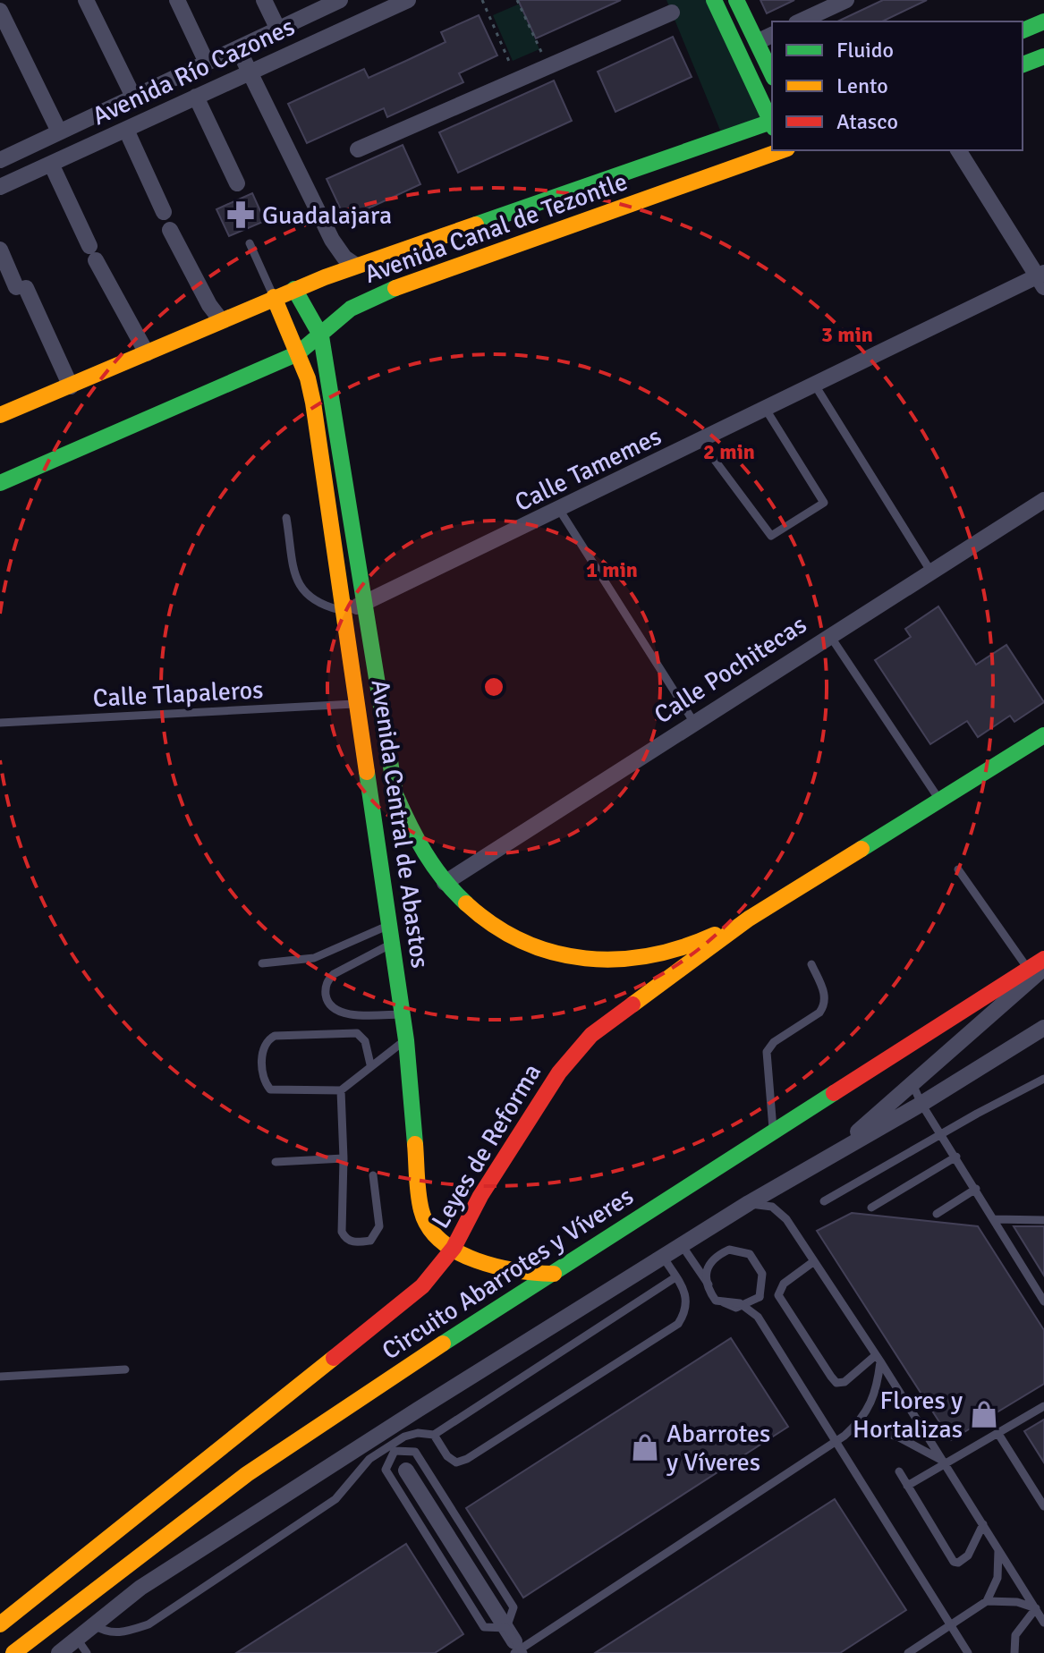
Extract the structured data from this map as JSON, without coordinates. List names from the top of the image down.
{
  "streets": {
    "main road": [
      "Avenida Canal de Tezontle",
      "Avenida Central de Abastos",
      "Leyes de Reforma",
      "Circuito Abarrotes y Víveres"
    ],
    "street": ["Avenida Río Cazones", "Calle Tamemes", "Calle Pochitecas"],
    "lane": ["Calle Tlapaleros"]
  },
  "crossings": [
    ["Avenida Canal de Tezontle", "Avenida Central de Abastos"],
    ["Calle Tamemes", "Avenida Central de Abastos"],
    ["Calle Pochitecas", "Avenida Central de Abastos"],
    ["Calle Tlapaleros", "Avenida Central de Abastos"],
    ["Avenida Central de Abastos", "Leyes de Reforma"],
    ["Avenida Central de Abastos", "Circuito Abarrotes y Víveres"]
  ],
  "places": {
    "pharmacy": ["Guadalajara"],
    "shop": ["Flores y Hortalizas", "Abarrotes y Víveres"]
  },
  "legend": ["Fluido", "Lento", "Atasco"],
  "rings": ["3 min", "2 min", "1 min"]
}
